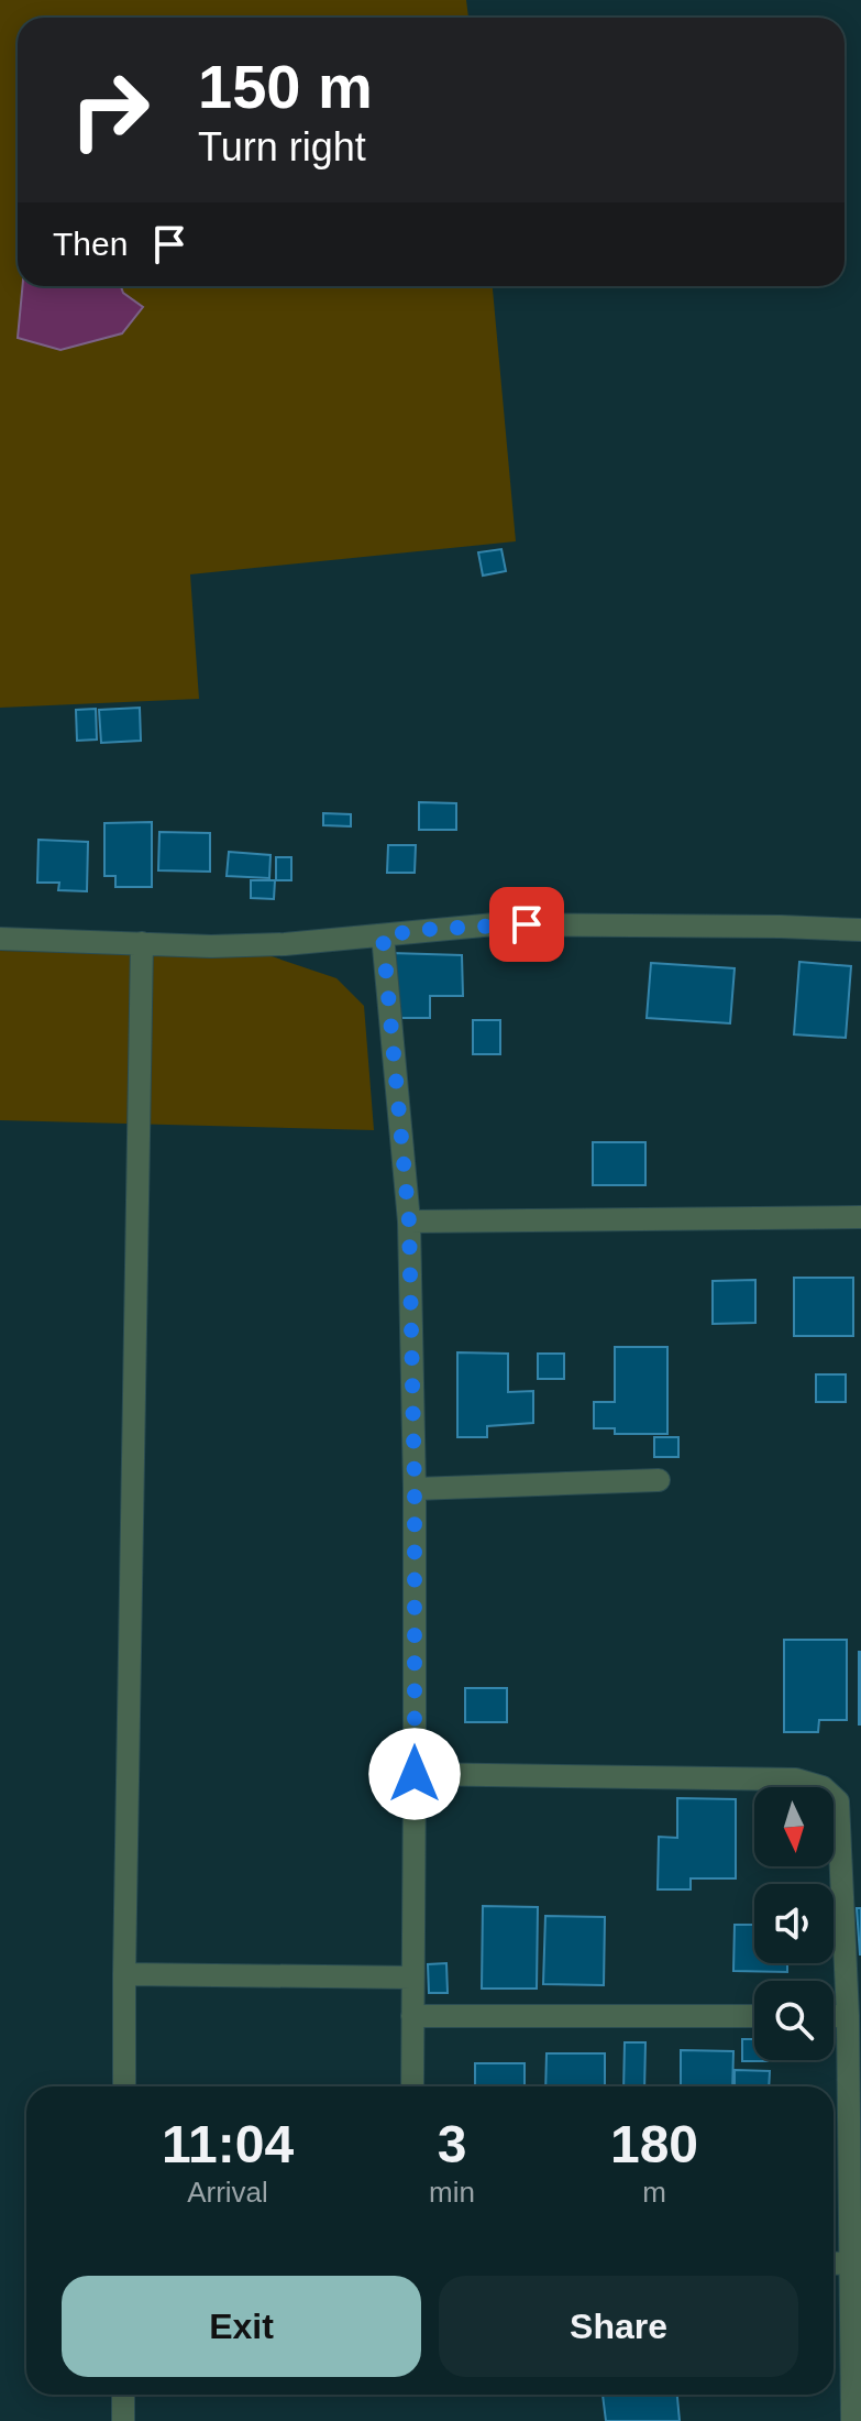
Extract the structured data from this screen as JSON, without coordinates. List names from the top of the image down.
{
  "north": "bottom",
  "page": {
    "turn": ["150 m", "Turn right"],
    "then": "Then",
    "eta": [
      "11:04",
      "Arrival",
      "3",
      "min",
      "180",
      "m"
    ],
    "buttons": ["Exit", "Share"]
  }
}
